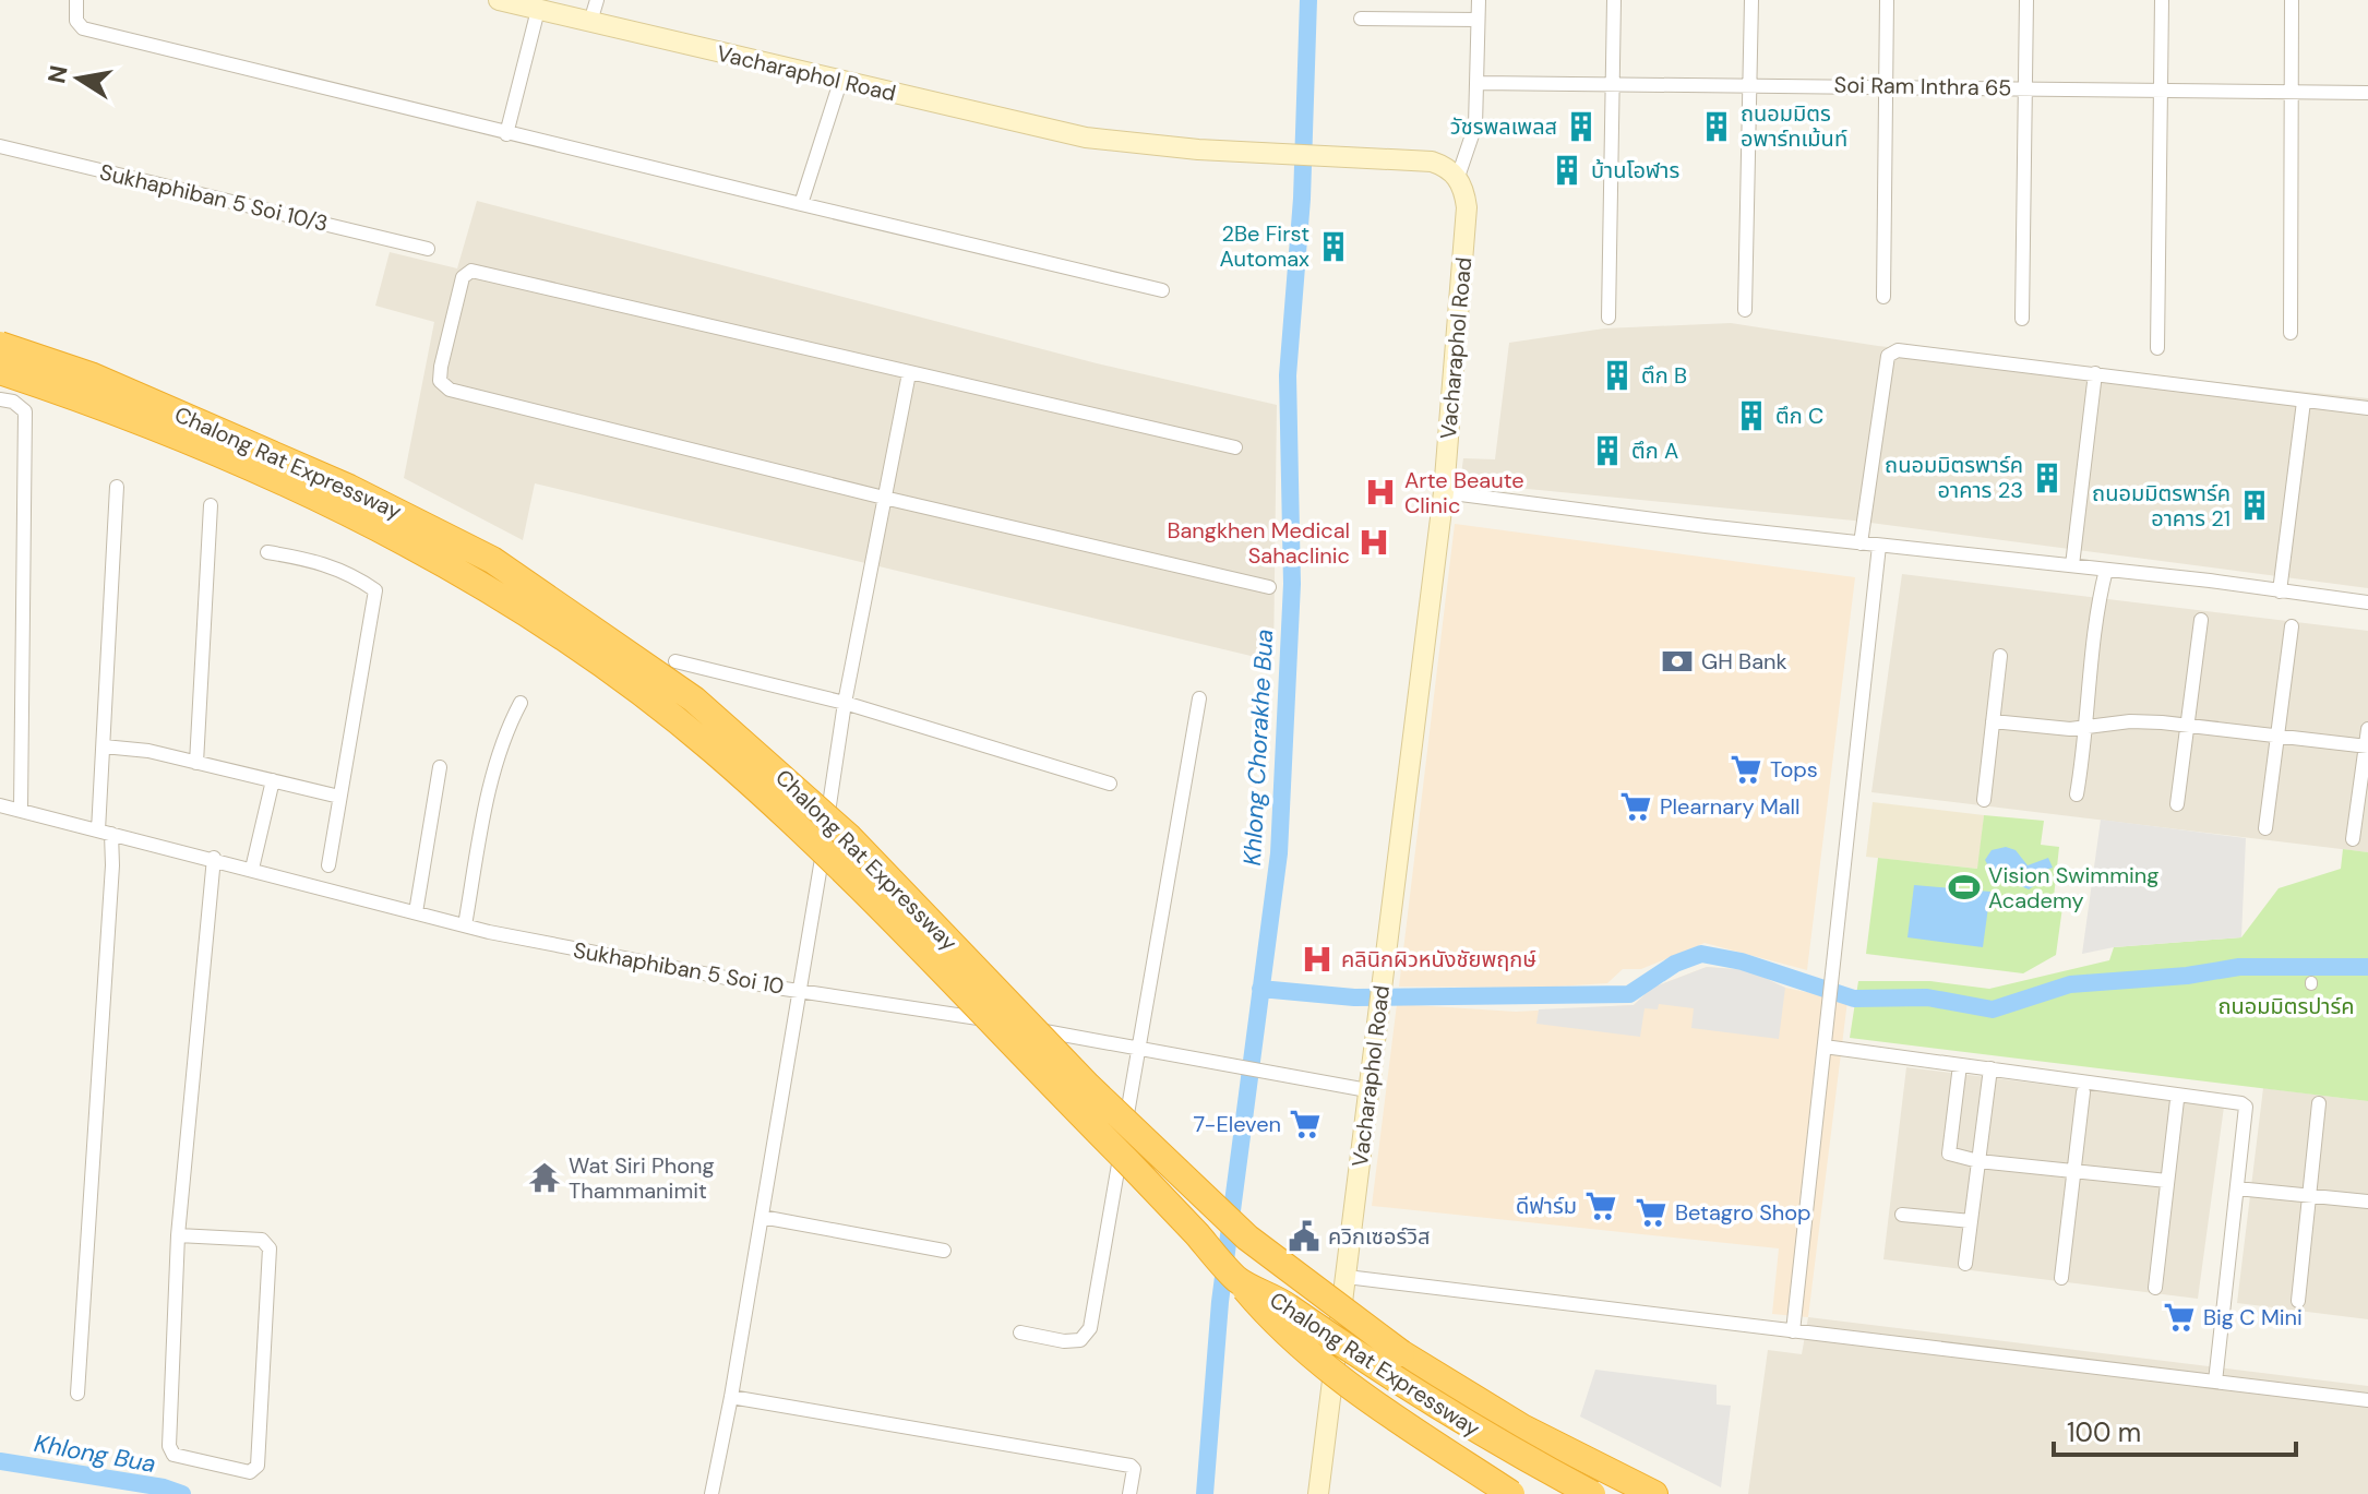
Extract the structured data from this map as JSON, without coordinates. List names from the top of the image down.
{
  "streets": {
    "highway": ["Chalong Rat Expressway"],
    "main road": ["Vacharaphol Road"],
    "street": ["Soi Ram Inthra 65", "Sukhaphiban 5 Soi 10/3", "Sukhaphiban 5 Soi 10"]
  },
  "crossings": [
    ["Vacharaphol Road", "Sukhaphiban 5 Soi 10"]
  ],
  "water": ["Khlong Chorakhe Bua", "Khlong Bua"],
  "parks": ["ถนอมมิตรปาร์ค"],
  "places": {
    "building": [
      "วัชรพลเพลส",
      "ถนอมมิตร อพาร์ทเม้นท์",
      "บ้านโอฬาร",
      "2Be First Automax",
      "ตึก B",
      "ตึก C",
      "ตึก A",
      "ถนอมมิตรพาร์ค อาคาร 23",
      "ถนอมมิตรพาร์ค อาคาร 21"
    ],
    "hospital": ["Arte Beaute Clinic", "Bangkhen Medical Sahaclinic", "คลินิกผิวหนังชัยพฤกษ์"],
    "bank": ["GH Bank"],
    "supermarket": [
      "Tops",
      "Plearnary Mall",
      "7-Eleven",
      "ดีฟาร์ม",
      "Betagro Shop",
      "Big C Mini"
    ],
    "sports": ["Vision Swimming Academy"],
    "temple": ["Wat Siri Phong Thammanimit"],
    "public building": ["ควิกเซอร์วิส"]
  },
  "scale_bar": "100 m",
  "north": "left"
}
